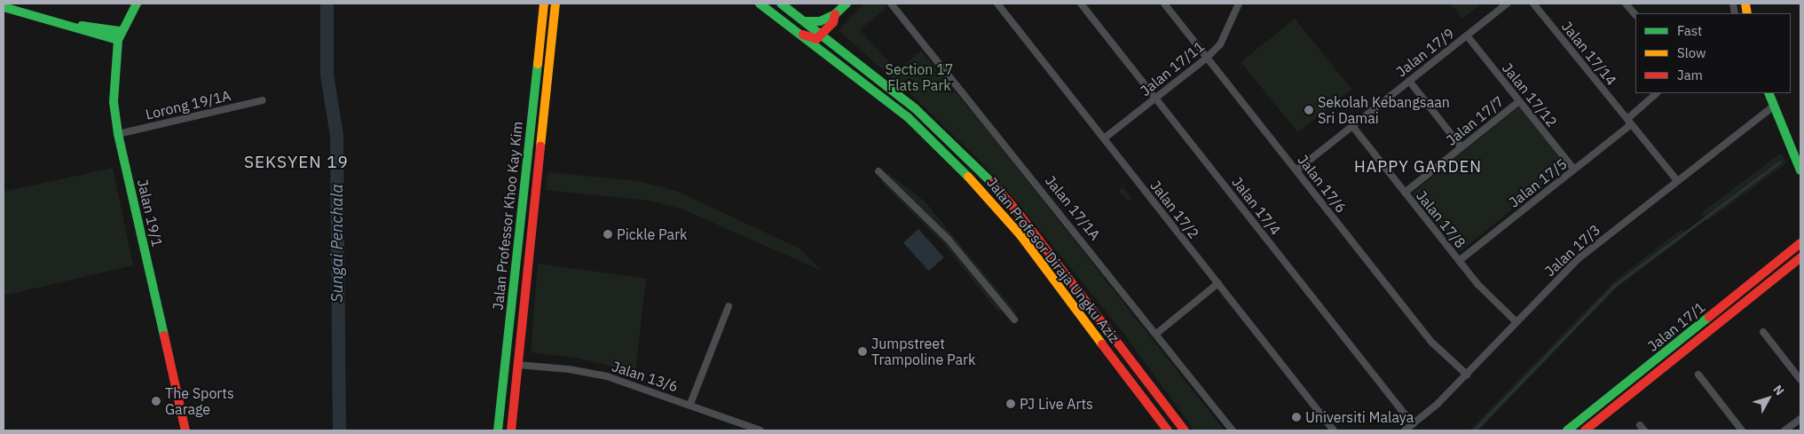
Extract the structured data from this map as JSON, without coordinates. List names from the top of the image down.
{
  "streets": {
    "main road": [
      "Jalan 19/1",
      "Jalan Professor Khoo Kay Kim",
      "Jalan Profesor Diraja Ungku Aziz",
      "Jalan 17/1"
    ],
    "street": [
      "Jalan 17/9",
      "Jalan 17/14",
      "Jalan 17/11",
      "Jalan 17/12",
      "Lorong 19/1A",
      "Jalan 17/7",
      "Jalan 17/5",
      "Jalan 17/6",
      "Jalan 17/4",
      "Jalan 17/1A",
      "Jalan 17/2",
      "Jalan 17/8",
      "Jalan 17/3",
      "Jalan 13/6"
    ]
  },
  "crossings": [
    ["Jalan 17/9", "Jalan 17/12"],
    ["Jalan 17/9", "Jalan 17/6"],
    ["Jalan 17/9", "Jalan 17/8"],
    ["Jalan 17/14", "Jalan 17/5"],
    ["Jalan 17/14", "Jalan 17/3"],
    ["Jalan 17/11", "Jalan 17/6"],
    ["Jalan 17/11", "Jalan 17/4"],
    ["Jalan 17/11", "Jalan 17/2"],
    ["Jalan 17/12", "Jalan 17/7"],
    ["Jalan 17/12", "Jalan 17/5"],
    ["Lorong 19/1A", "Jalan 19/1"],
    ["Jalan 17/7", "Jalan 17/8"],
    ["Jalan 17/5", "Jalan 17/8"],
    ["Jalan 17/6", "Jalan 17/3"],
    ["Jalan 17/4", "Jalan 17/3"],
    ["Jalan Professor Khoo Kay Kim", "Jalan 13/6"],
    ["Jalan 17/8", "Jalan 17/3"]
  ],
  "districts": ["SEKSYEN 19", "HAPPY GARDEN"],
  "water": ["Sungai Penchala"],
  "parks": ["Section 17 Flats Park"],
  "places": [
    "Sekolah Kebangsaan Sri Damai",
    "Pickle Park",
    "Jumpstreet Trampoline Park",
    "The Sports Garage",
    "PJ Live Arts",
    "Universiti Malaya"
  ],
  "legend": ["Fast", "Slow", "Jam"],
  "north": "top right"
}
